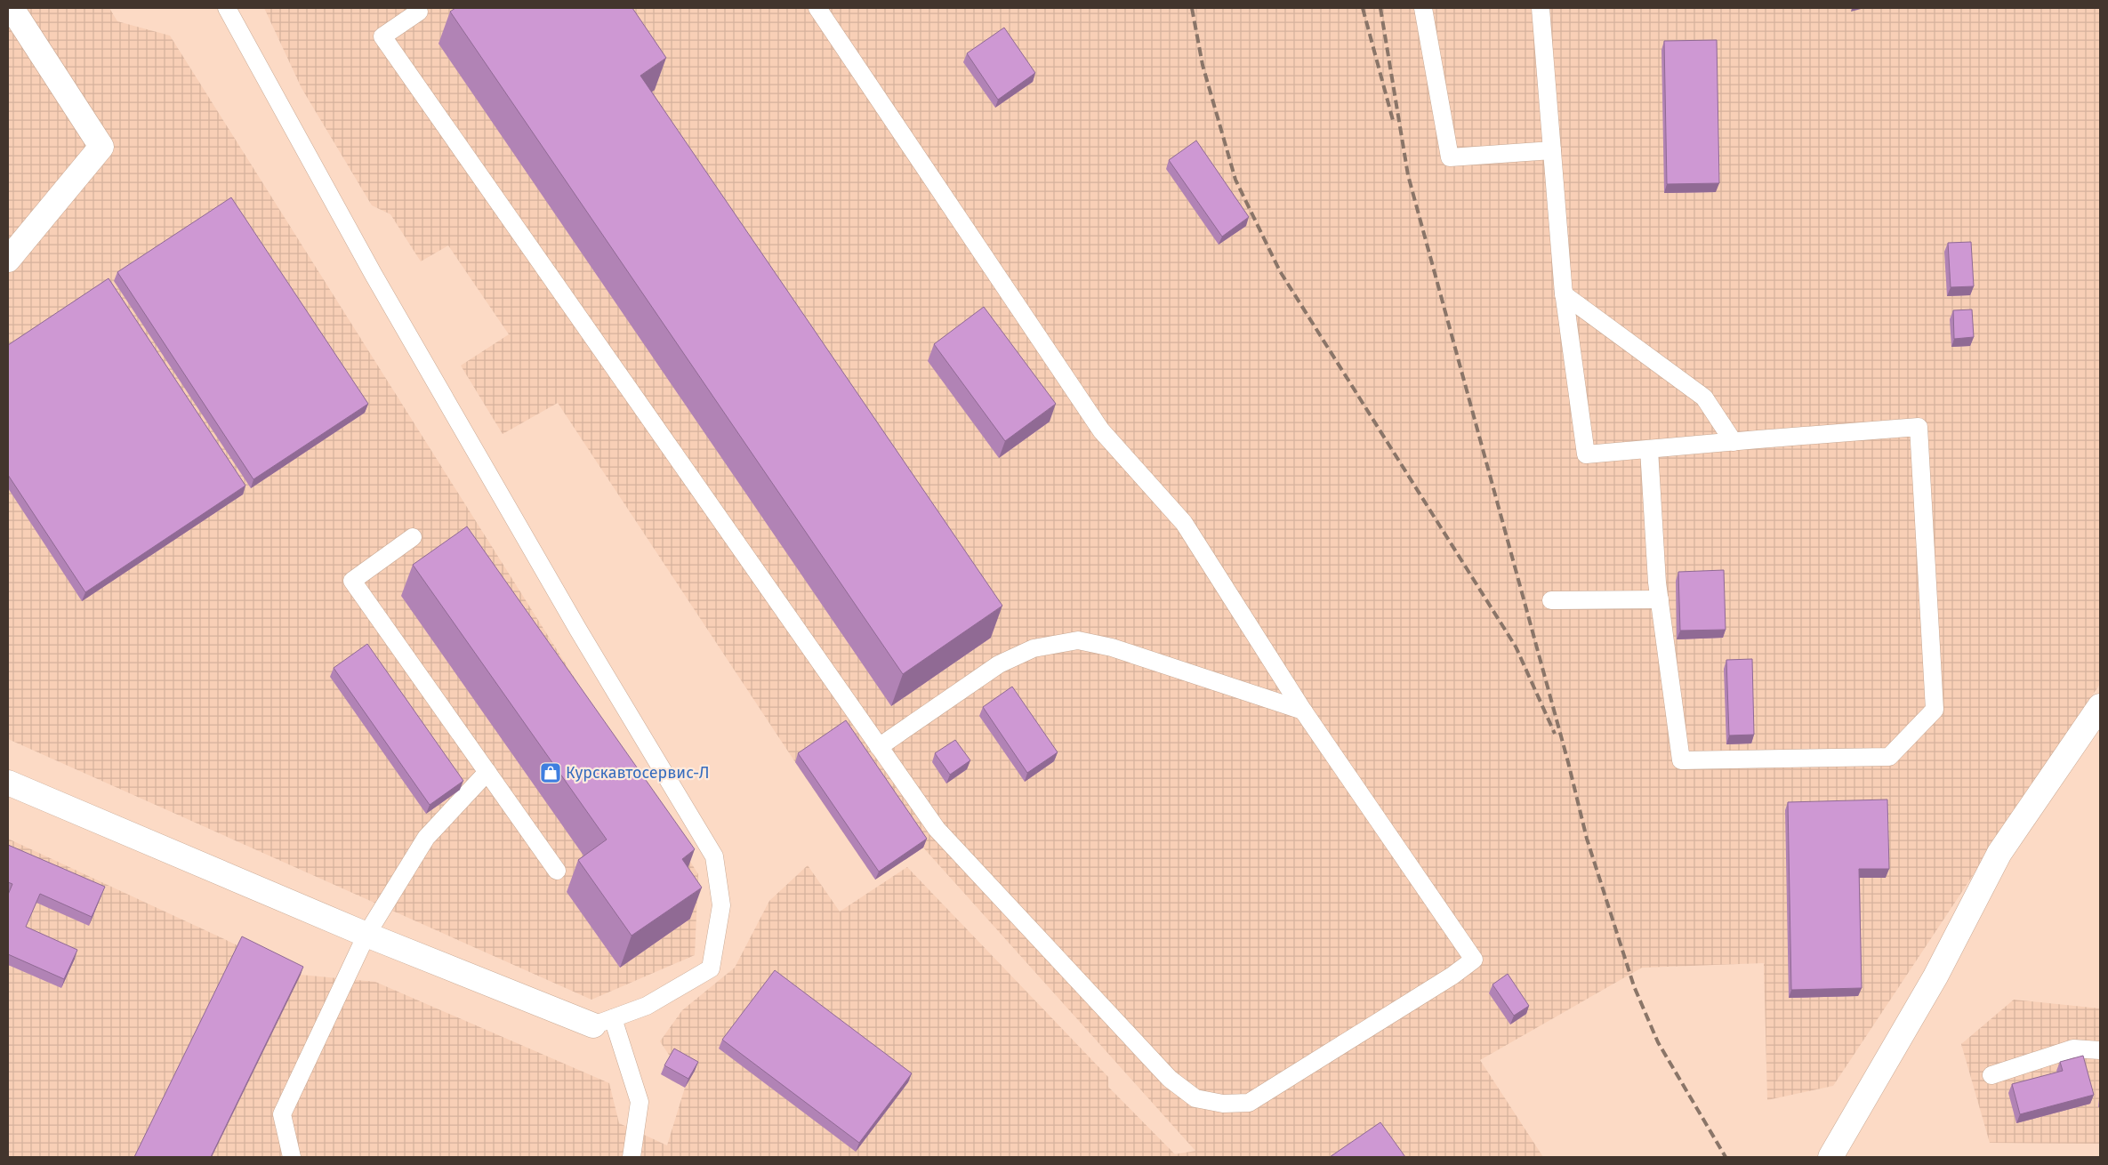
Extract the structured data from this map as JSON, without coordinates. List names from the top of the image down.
{
  "places": {
    "shop": ["Курскавтосервис-Л"]
  }
}
